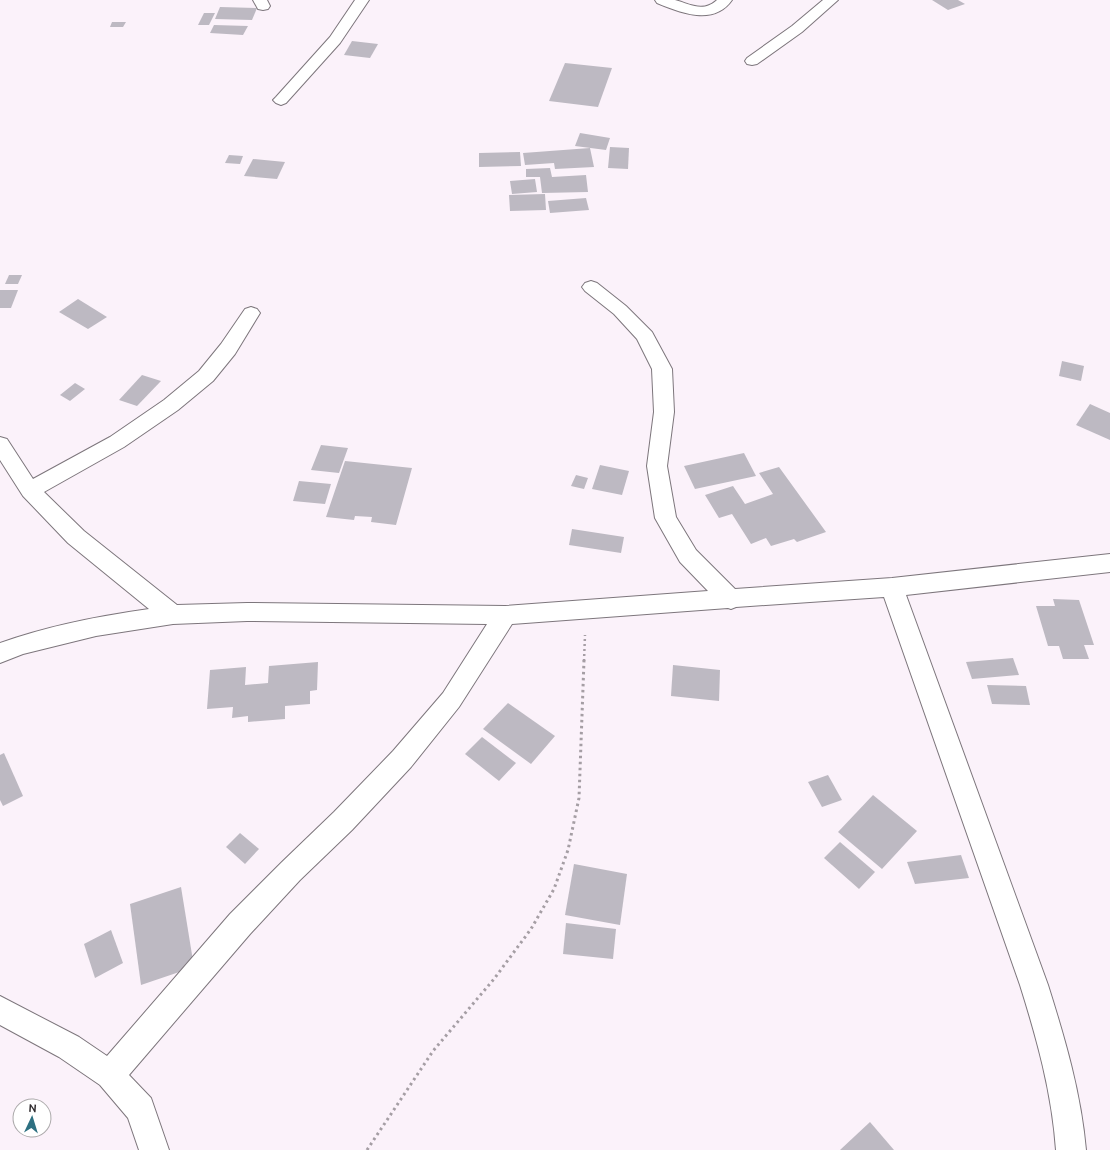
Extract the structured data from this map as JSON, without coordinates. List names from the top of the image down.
{
  "north": "top"
}
